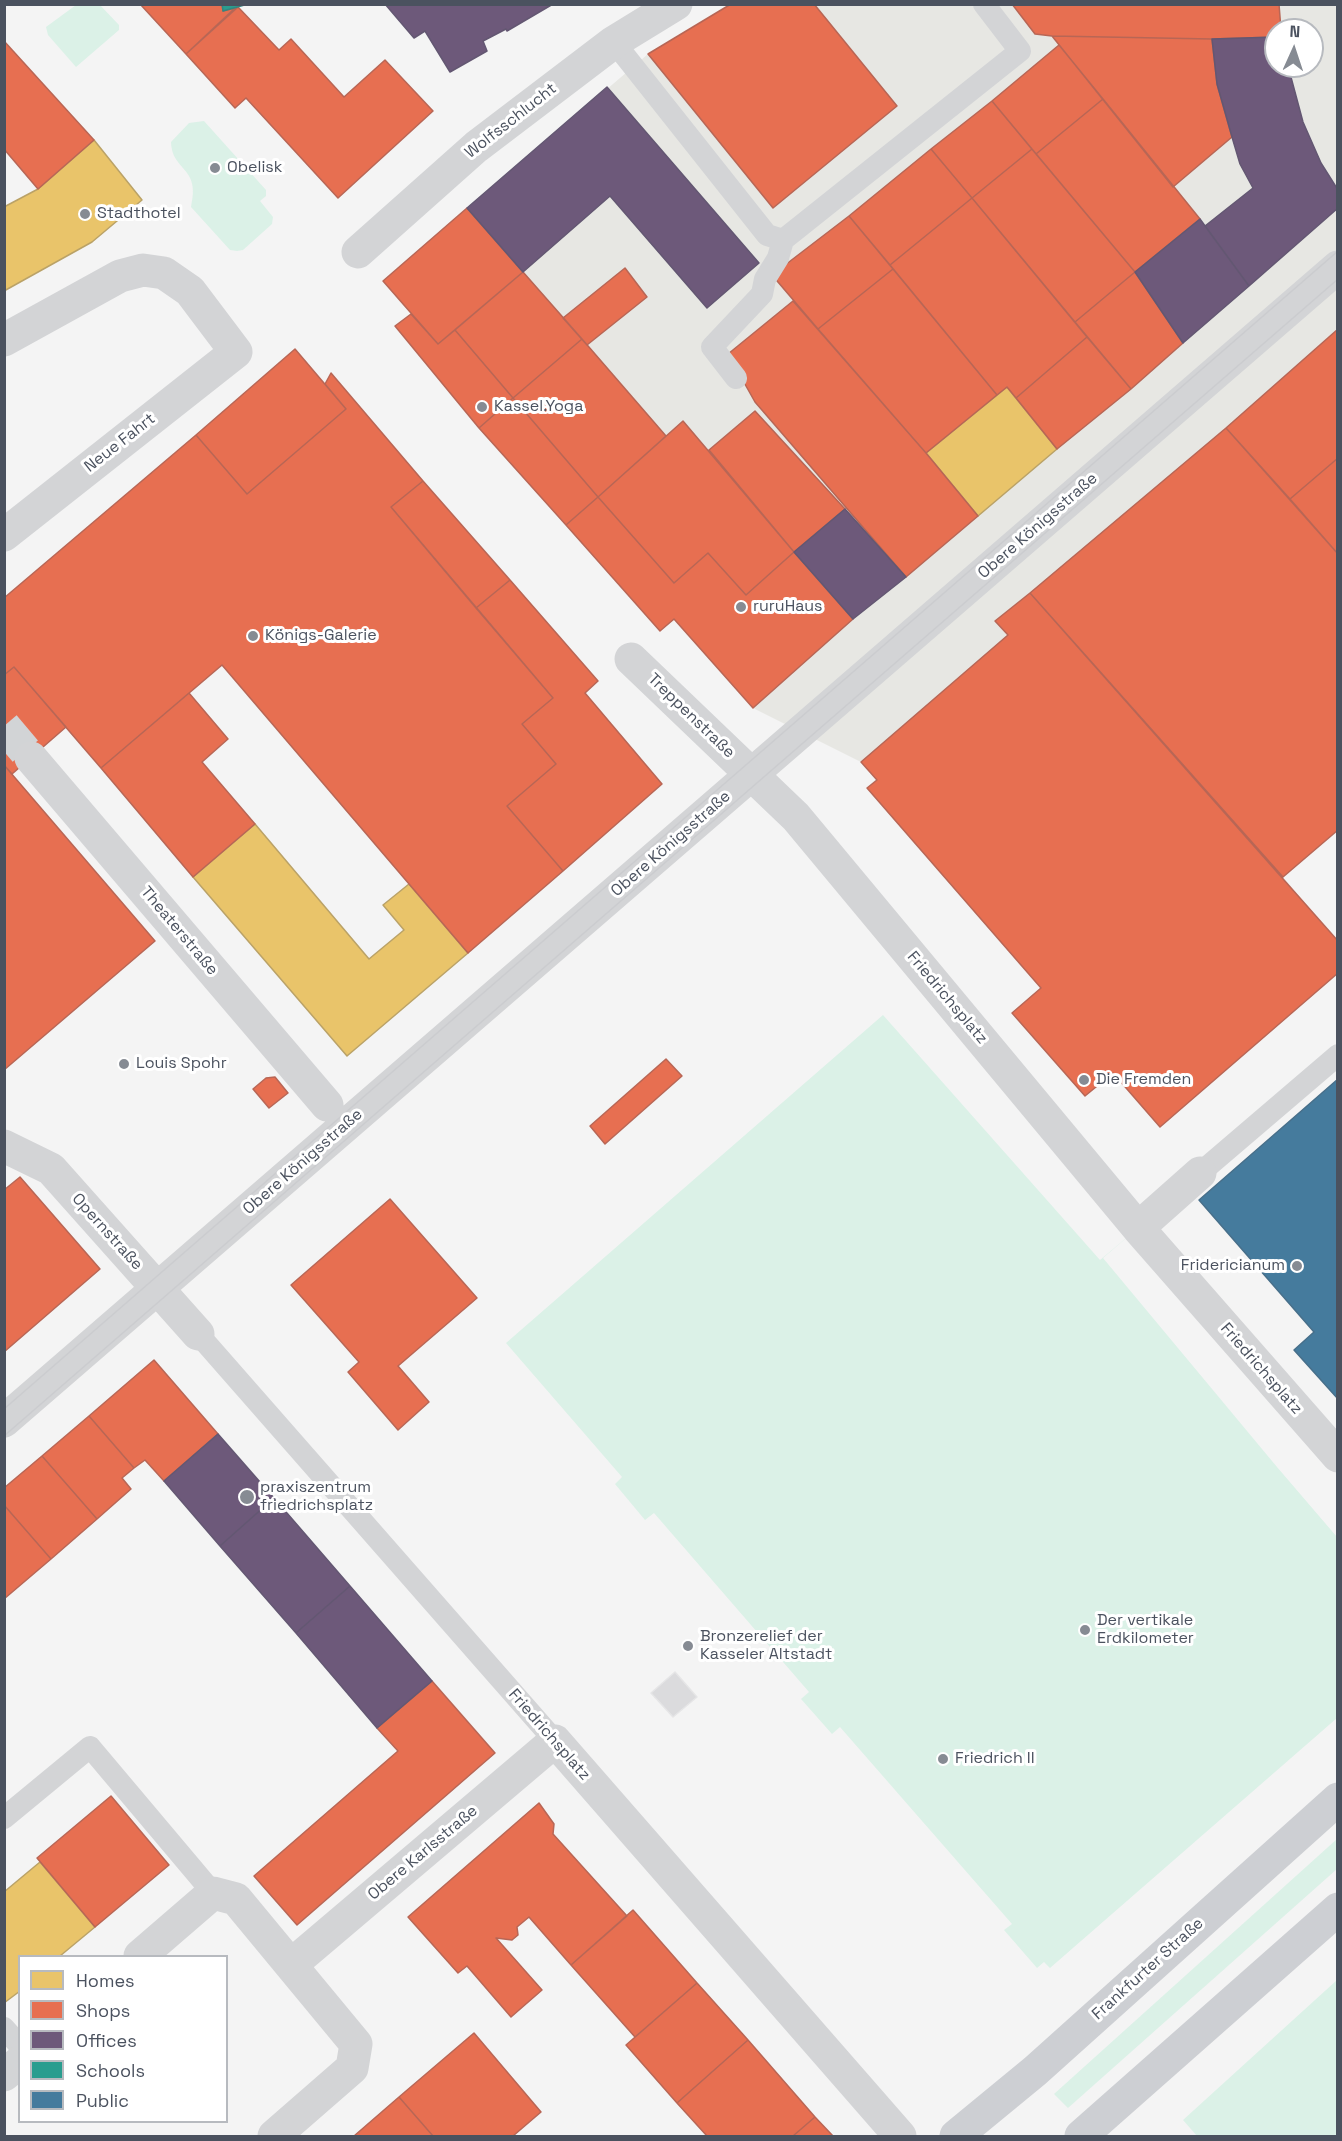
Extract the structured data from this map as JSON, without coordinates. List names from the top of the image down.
{
  "streets": {
    "main road": ["Frankfurter Straße"],
    "street": [
      "Wolfsschlucht",
      "Neue Fahrt",
      "Obere Königsstraße",
      "Treppenstraße",
      "Theaterstraße",
      "Friedrichsplatz",
      "Opernstraße",
      "Obere Karlsstraße"
    ]
  },
  "crossings": [
    ["Obere Königsstraße", "Treppenstraße"],
    ["Obere Königsstraße", "Friedrichsplatz"],
    ["Obere Königsstraße", "Opernstraße"],
    ["Treppenstraße", "Friedrichsplatz"],
    ["Friedrichsplatz", "Opernstraße"],
    ["Friedrichsplatz", "Obere Karlsstraße"]
  ],
  "places": [
    "Obelisk",
    "Stadthotel",
    "Kassel.Yoga",
    "ruruHaus",
    "Königs-Galerie",
    "Louis Spohr",
    "Die Fremden",
    "Fridericianum",
    "praxiszentrum friedrichsplatz",
    "Der vertikale Erdkilometer",
    "Bronzerelief der Kasseler Altstadt",
    "Friedrich II"
  ],
  "legend": [
    "Homes",
    "Shops",
    "Offices",
    "Schools",
    "Public"
  ],
  "north": "top"
}
